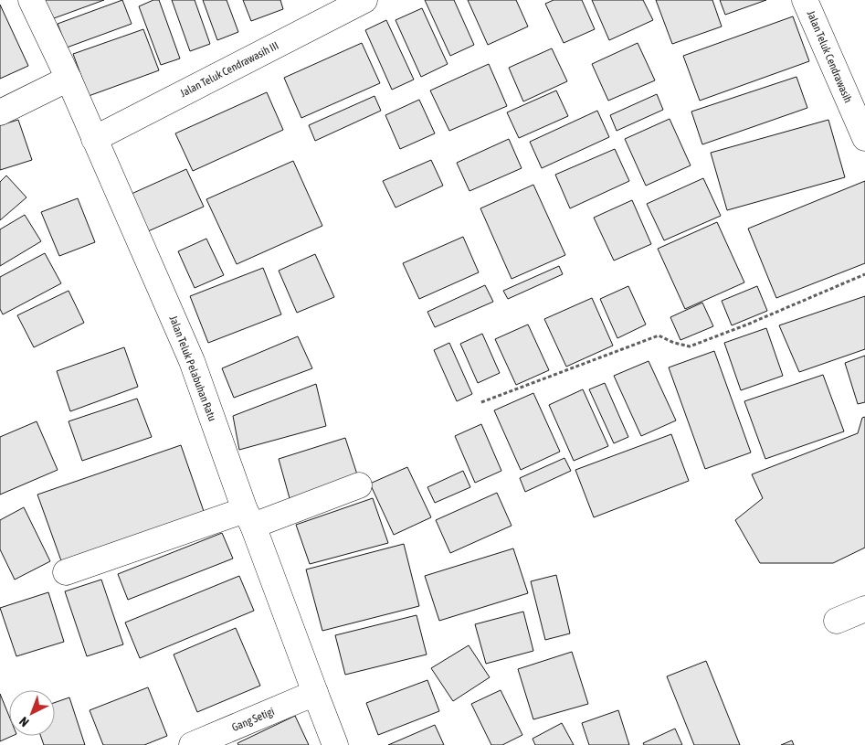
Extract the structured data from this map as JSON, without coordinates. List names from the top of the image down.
{
  "streets": {
    "street": [
      "Jalan Teluk Cendrawasih",
      "Jalan Teluk Cendrawasih III",
      "Jalan Teluk Pelabuhan Ratu",
      "Gang Setigi"
    ]
  },
  "crossings": [
    ["Jalan Teluk Cendrawasih III", "Jalan Teluk Pelabuhan Ratu"],
    ["Jalan Teluk Pelabuhan Ratu", "Gang Setigi"]
  ],
  "north": "bottom left"
}
